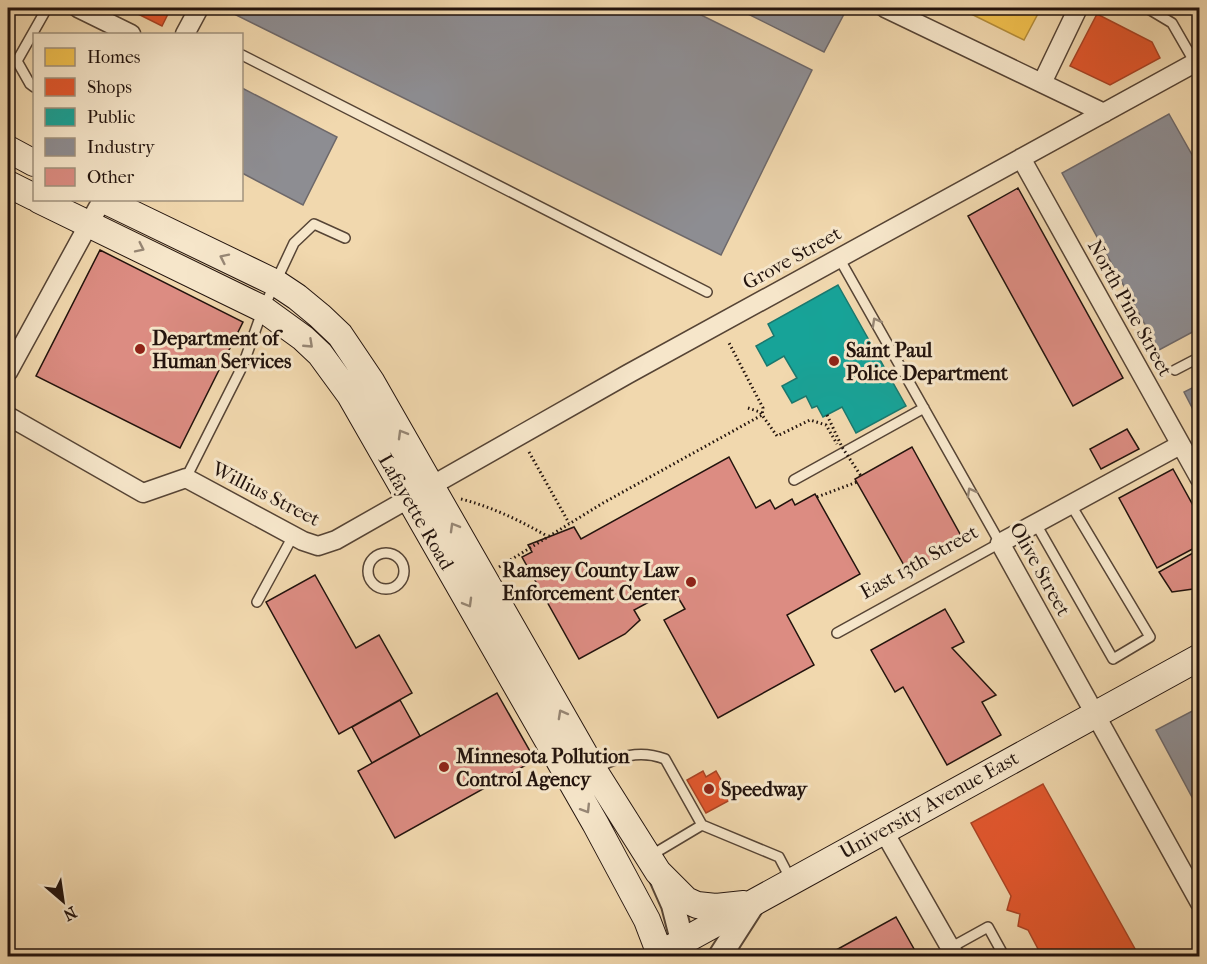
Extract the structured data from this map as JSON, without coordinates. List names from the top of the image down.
{
  "streets": {
    "main road": ["Lafayette Road", "University Avenue East"],
    "street": [
      "Grove Street",
      "North Pine Street",
      "Willius Street",
      "East 13th Street",
      "Olive Street"
    ]
  },
  "crossings": [
    ["Grove Street", "North Pine Street"],
    ["Grove Street", "Willius Street"],
    ["Grove Street", "Lafayette Road"],
    ["Grove Street", "Olive Street"],
    ["North Pine Street", "East 13th Street"],
    ["Willius Street", "Lafayette Road"],
    ["Lafayette Road", "University Avenue East"],
    ["East 13th Street", "Olive Street"],
    ["Olive Street", "University Avenue East"]
  ],
  "one_way": ["Olive Street"],
  "places": [
    "Department of Human Services",
    "Saint Paul Police Department",
    "Ramsey County Law Enforcement Center",
    "Minnesota Pollution Control Agency",
    "Speedway"
  ],
  "legend": [
    "Homes",
    "Shops",
    "Public",
    "Industry",
    "Other"
  ],
  "north": "bottom right"
}
